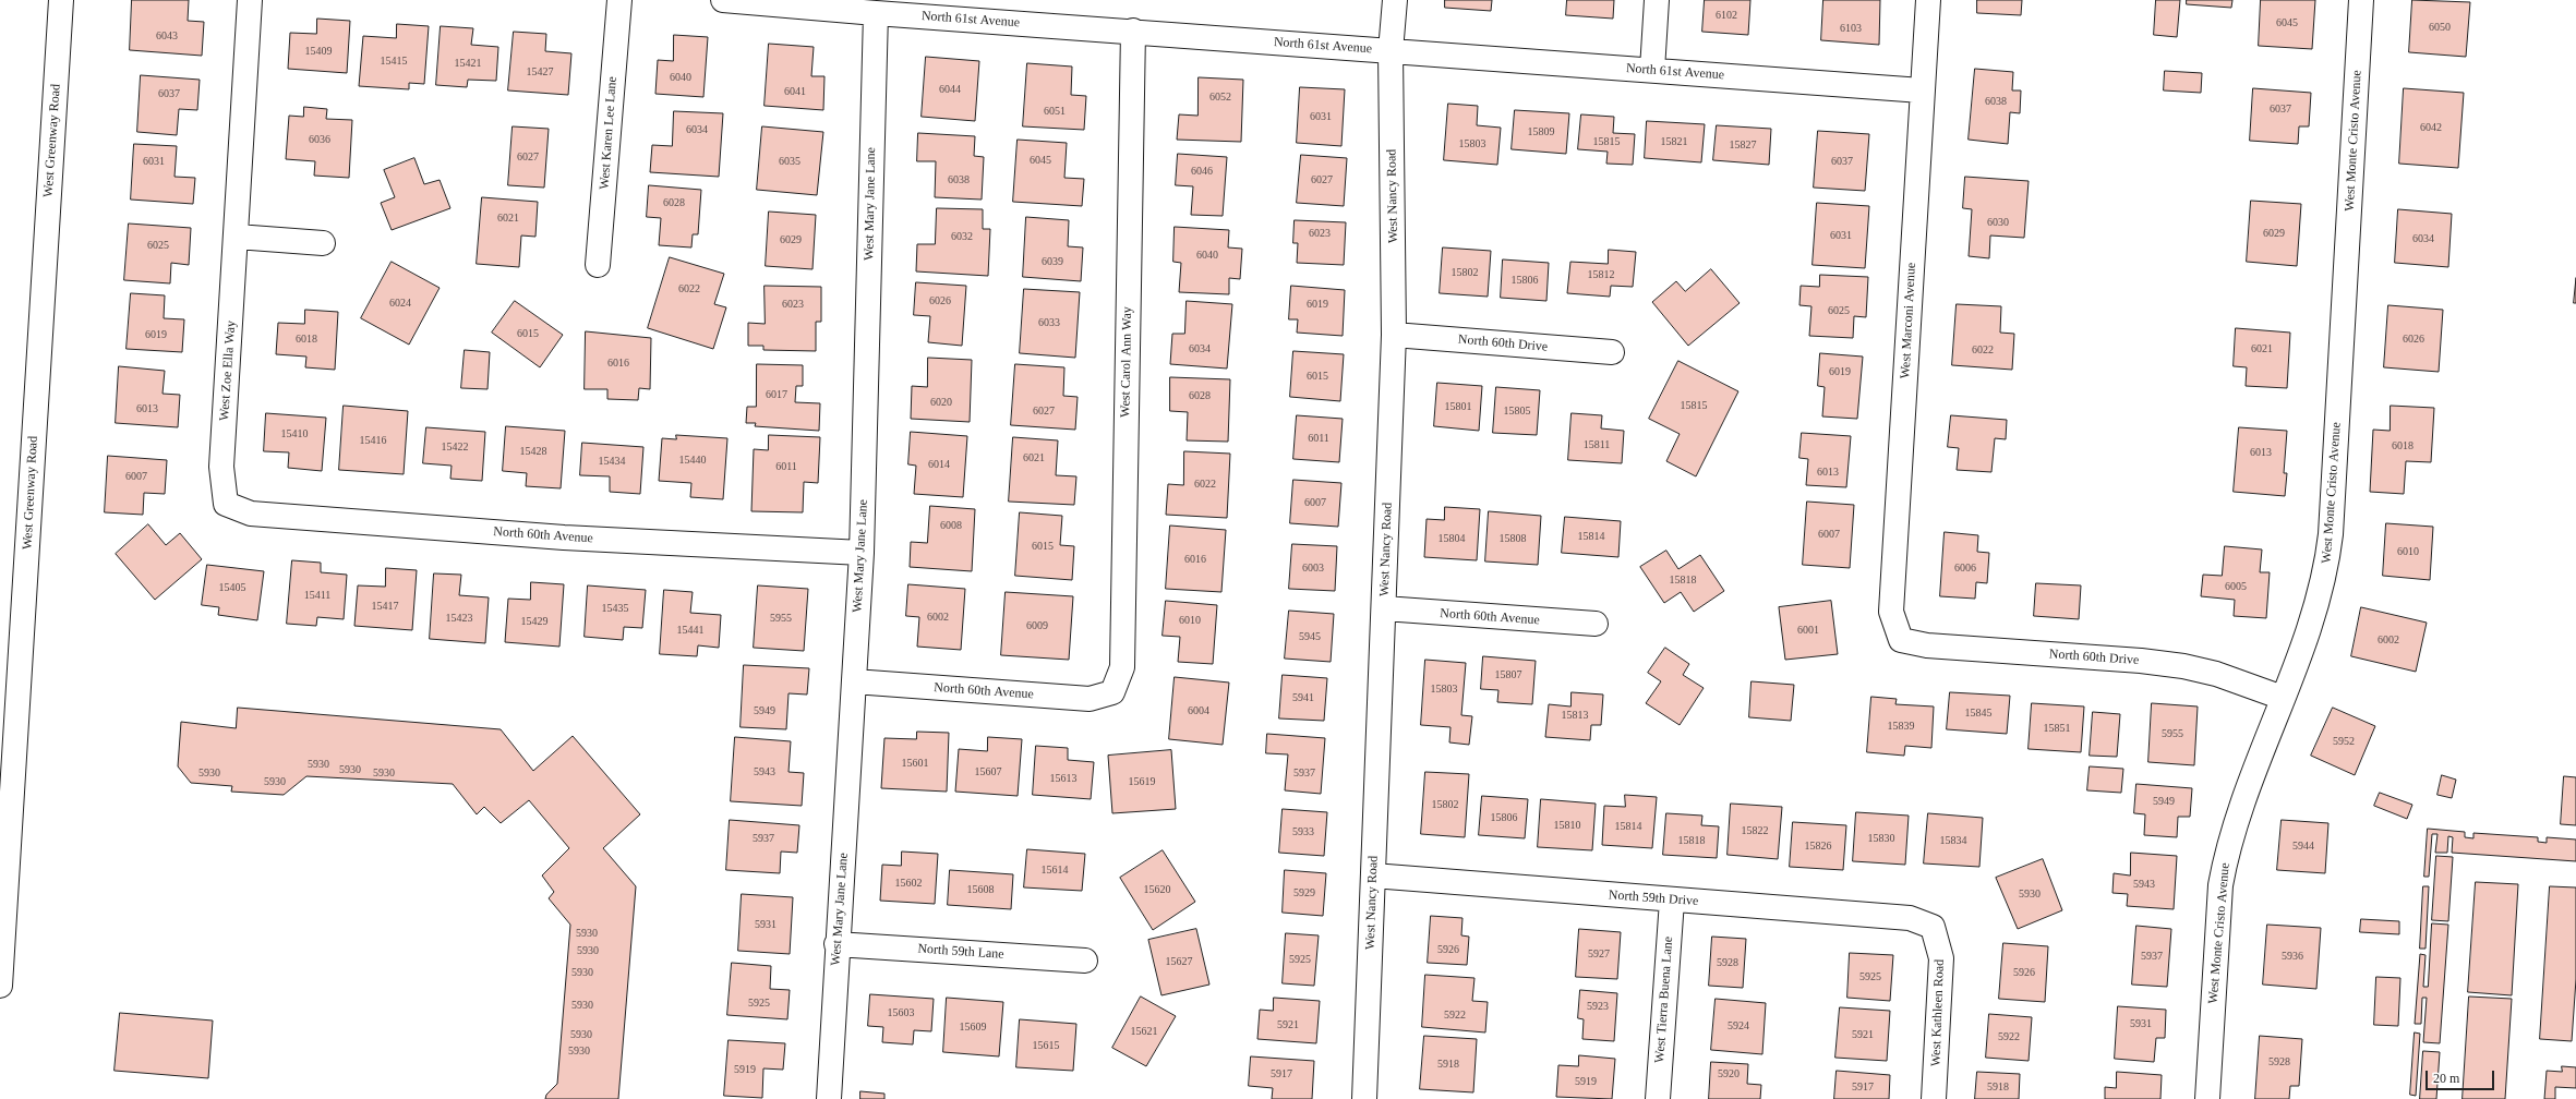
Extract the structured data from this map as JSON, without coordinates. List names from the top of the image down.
{
  "streets": {
    "street": [
      "North 61st Avenue",
      "West Karen Lee Lane",
      "West Greenway Road",
      "West Monte Cristo Avenue",
      "West Nancy Road",
      "West Mary Jane Lane",
      "West Marconi Avenue",
      "North 60th Drive",
      "West Carol Ann Way",
      "West Zoe Ella Way",
      "North 60th Avenue",
      "North 59th Drive",
      "North 59th Lane",
      "West Tierra Buena Lane",
      "West Kathleen Road"
    ]
  },
  "crossings": [
    ["North 61st Avenue", "West Nancy Road"],
    ["North 61st Avenue", "West Mary Jane Lane"],
    ["North 61st Avenue", "West Marconi Avenue"],
    ["North 61st Avenue", "West Carol Ann Way"],
    ["West Monte Cristo Avenue", "North 60th Drive"],
    ["West Nancy Road", "North 60th Drive"],
    ["West Nancy Road", "North 60th Avenue"],
    ["West Nancy Road", "North 59th Drive"],
    ["West Mary Jane Lane", "North 60th Avenue"],
    ["West Mary Jane Lane", "North 59th Lane"],
    ["West Marconi Avenue", "North 60th Drive"],
    ["West Carol Ann Way", "North 60th Avenue"],
    ["West Zoe Ella Way", "North 60th Avenue"],
    ["North 59th Drive", "West Tierra Buena Lane"],
    ["North 59th Drive", "West Kathleen Road"]
  ],
  "house_numbers": [
    "6102",
    "6045",
    "6050",
    "6103",
    "6043",
    "15409",
    "15415",
    "15421",
    "15427",
    "6040",
    "6044",
    "6041",
    "6037",
    "6052",
    "6038",
    "6037",
    "6051",
    "6031",
    "6042",
    "6034",
    "15809",
    "6036",
    "15815",
    "15821",
    "15803",
    "15827",
    "6027",
    "6045",
    "6031",
    "6035",
    "6037",
    "6046",
    "6038",
    "6027",
    "6028",
    "6021",
    "6030",
    "6023",
    "6029",
    "6031",
    "6032",
    "6034",
    "6029",
    "6025",
    "6040",
    "6039",
    "15802",
    "15812",
    "15806",
    "6022",
    "6026",
    "6024",
    "6023",
    "6019",
    "6025",
    "6033",
    "6015",
    "6019",
    "6018",
    "6026",
    "6034",
    "6021",
    "6022",
    "6016",
    "6019",
    "6015",
    "6017",
    "6028",
    "6020",
    "15815",
    "15801",
    "6013",
    "6027",
    "15805",
    "15410",
    "6011",
    "15416",
    "15811",
    "6018",
    "15422",
    "15428",
    "6013",
    "6021",
    "15440",
    "15434",
    "6014",
    "6011",
    "6013",
    "6007",
    "6022",
    "6007",
    "6008",
    "6007",
    "15814",
    "15804",
    "15808",
    "6015",
    "6010",
    "6016",
    "6003",
    "6006",
    "15818",
    "6005",
    "15405",
    "15411",
    "15417",
    "15435",
    "6002",
    "15423",
    "5955",
    "6010",
    "15429",
    "6009",
    "15441",
    "6001",
    "5945",
    "6002",
    "15807",
    "15803",
    "5941",
    "5949",
    "6004",
    "15845",
    "15813",
    "15839",
    "15851",
    "5955",
    "5952",
    "15601",
    "5930",
    "5930",
    "5943",
    "15607",
    "5930",
    "5930",
    "5937",
    "15613",
    "5930",
    "15619",
    "5949",
    "15802",
    "15806",
    "15810",
    "15814",
    "15822",
    "5933",
    "5937",
    "15830",
    "15818",
    "15834",
    "15826",
    "5944",
    "15614",
    "15602",
    "5943",
    "15608",
    "15620",
    "5929",
    "5930",
    "5931",
    "5930",
    "5926",
    "5930",
    "5927",
    "5937",
    "5936",
    "5925",
    "15627",
    "5928",
    "5930",
    "5926",
    "5925",
    "5925",
    "5930",
    "5923",
    "15603",
    "5922",
    "5931",
    "5921",
    "5924",
    "15609",
    "15621",
    "5930",
    "5921",
    "5922",
    "15615",
    "5930",
    "5928",
    "5918",
    "5919",
    "5917",
    "5920",
    "5919",
    "5917",
    "5918"
  ],
  "scale_bar": "20 m"
}
